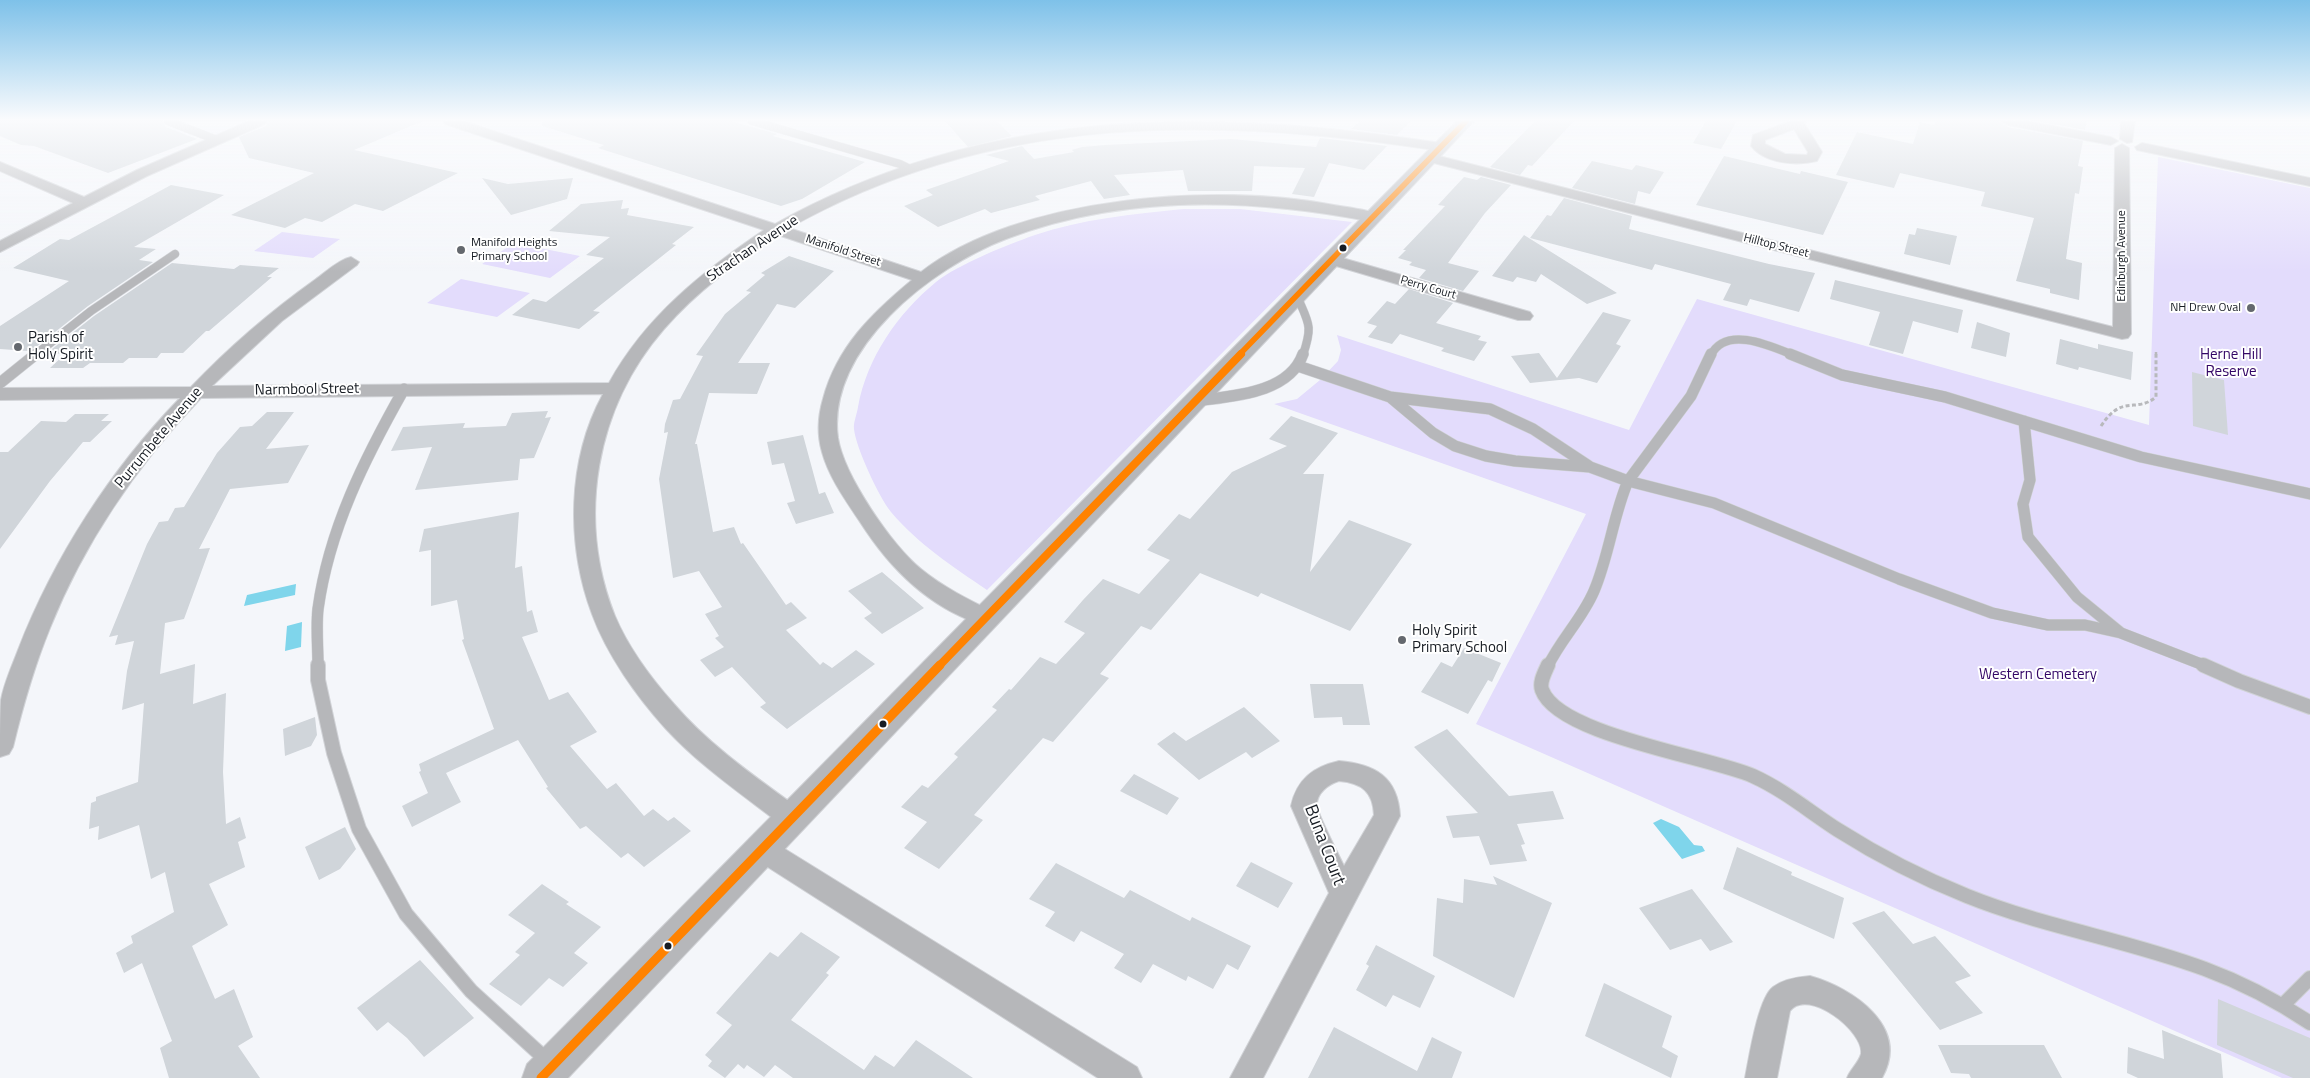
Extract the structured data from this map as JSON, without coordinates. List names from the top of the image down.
{
  "streets": {
    "street": [
      "Hilltop Street",
      "Strachan Avenue",
      "Manifold Street",
      "Edinburgh Avenue",
      "Perry Court",
      "Narmbool Street",
      "Purrumbete Avenue",
      "Buna Court"
    ]
  },
  "crossings": [
    ["Hilltop Street", "Edinburgh Avenue"],
    ["Strachan Avenue", "Manifold Street"],
    ["Strachan Avenue", "Narmbool Street"],
    ["Narmbool Street", "Purrumbete Avenue"]
  ],
  "parks": ["Herne Hill Reserve", "Western Cemetery"],
  "places": [
    "Manifold Heights Primary School",
    "NH Drew Oval",
    "Parish of Holy Spirit",
    "Holy Spirit Primary School"
  ]
}
